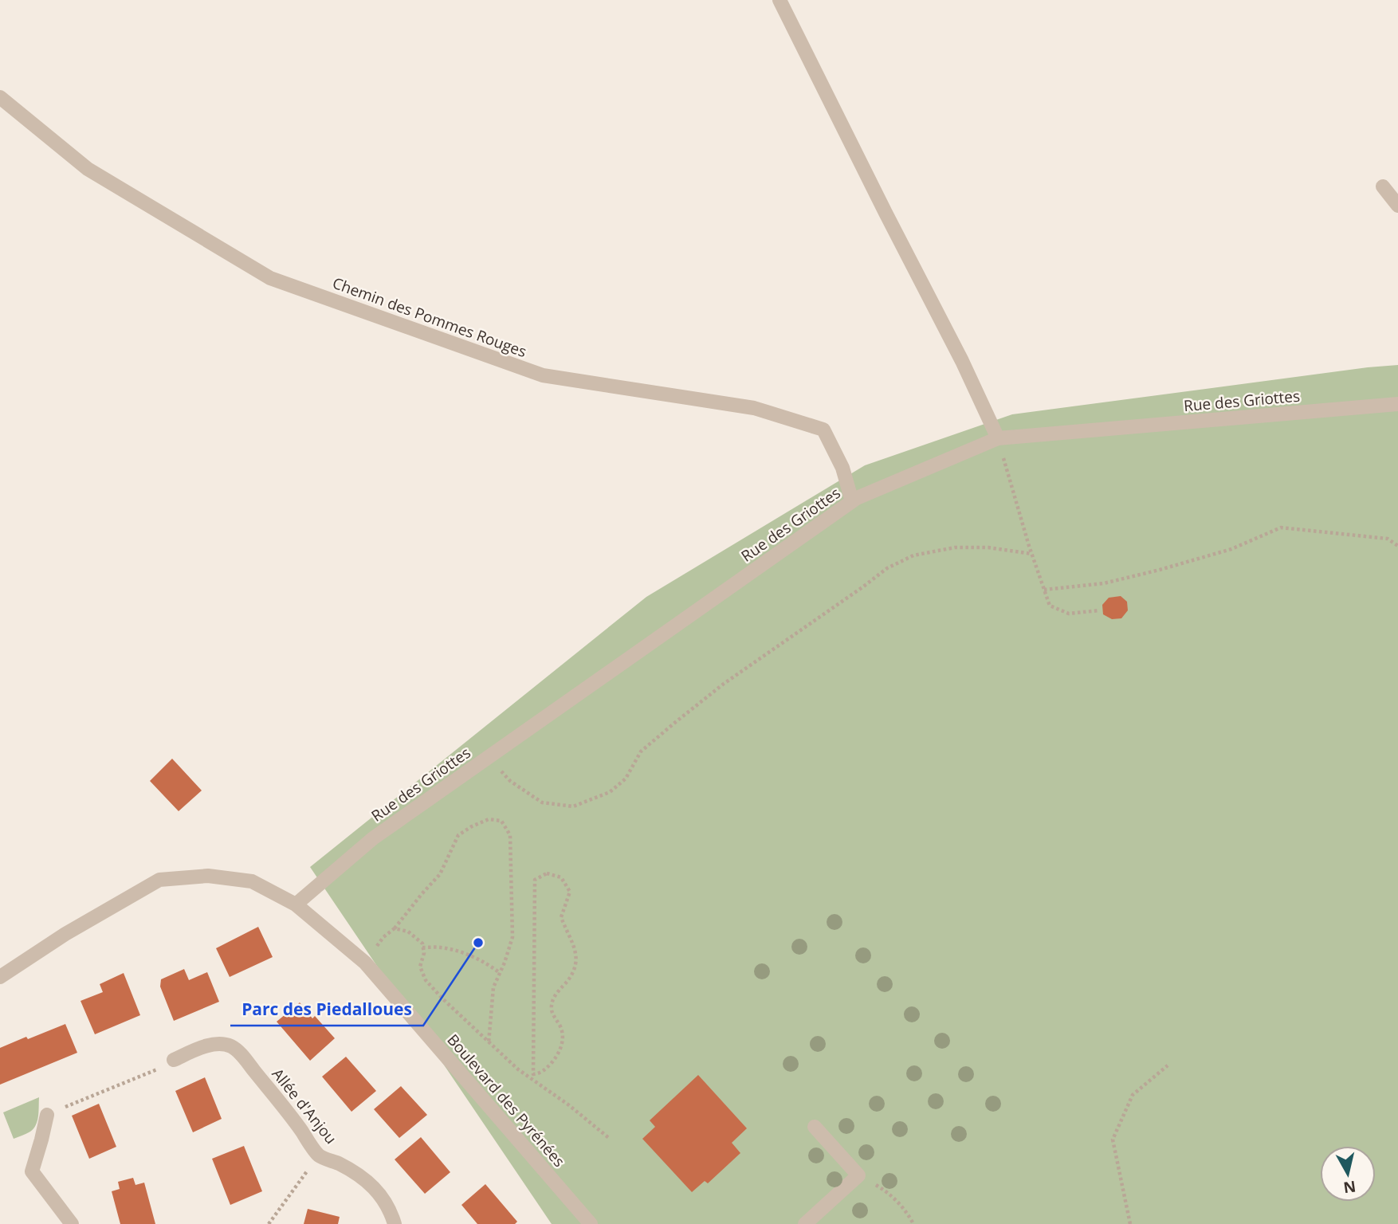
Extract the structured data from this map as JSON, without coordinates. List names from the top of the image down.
{
  "streets": {
    "street": [
      "Chemin des Pommes Rouges",
      "Rue des Griottes",
      "Boulevard des Pyrénées",
      "Allée d'Anjou"
    ]
  },
  "crossings": [
    ["Chemin des Pommes Rouges", "Rue des Griottes"],
    ["Rue des Griottes", "Boulevard des Pyrénées"]
  ],
  "places": ["Parc des Piedalloues"],
  "north": "bottom"
}
